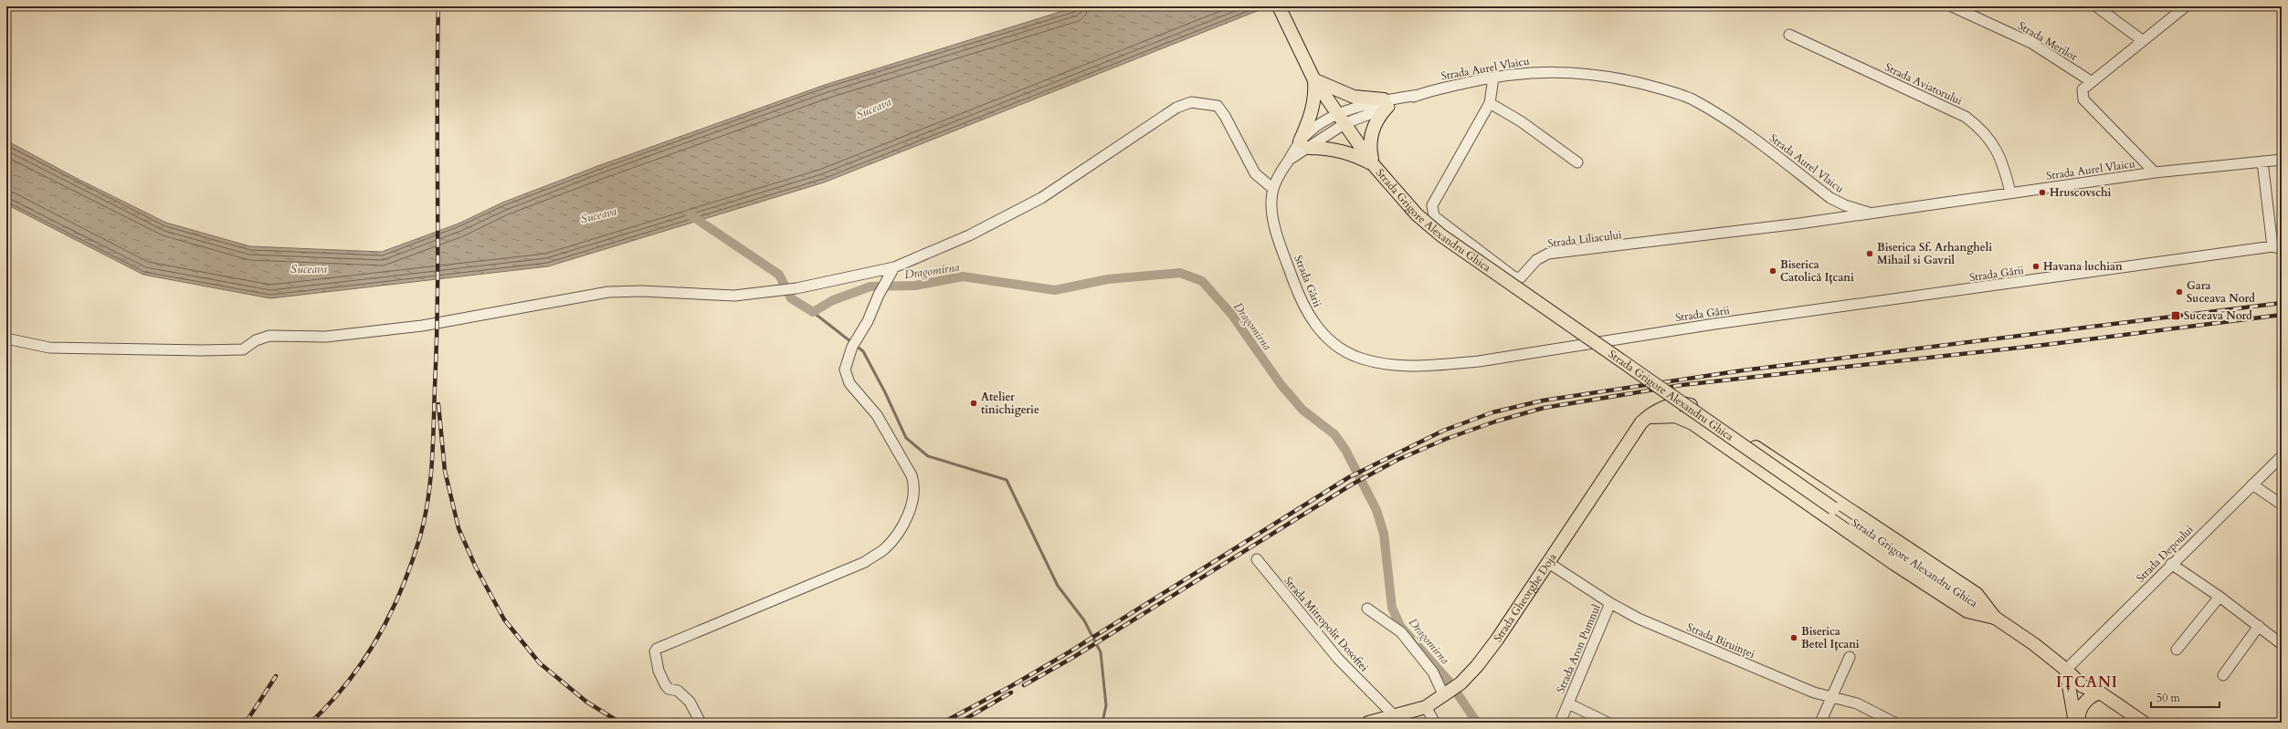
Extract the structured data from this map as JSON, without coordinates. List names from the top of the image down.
{
  "streets": {
    "main road": ["Strada Grigore Alexandru Ghica", "Strada Gheorghe Doja"],
    "street": [
      "Strada Merilor",
      "Strada Aurel Vlaicu",
      "Strada Aviatorului",
      "Strada Liliacului",
      "Strada Gării",
      "Strada Depoului",
      "Strada Mitropolit Dosoftei",
      "Strada Biruinței",
      "Strada Aron Pumnul"
    ]
  },
  "crossings": [
    ["Strada Aurel Vlaicu", "Strada Aviatorului"],
    ["Strada Aurel Vlaicu", "Strada Grigore Alexandru Ghica"],
    ["Strada Aurel Vlaicu", "Strada Liliacului"],
    ["Strada Aurel Vlaicu", "Strada Gării"],
    ["Strada Grigore Alexandru Ghica", "Strada Gării"],
    ["Strada Grigore Alexandru Ghica", "Strada Depoului"],
    ["Strada Grigore Alexandru Ghica", "Strada Gheorghe Doja"],
    ["Strada Gheorghe Doja", "Strada Mitropolit Dosoftei"],
    ["Strada Gheorghe Doja", "Strada Biruinței"],
    ["Strada Biruinței", "Strada Aron Pumnul"]
  ],
  "districts": ["IȚCANI"],
  "water": ["Suceava", "Dragomirna"],
  "places": {
    "other": [
      "Hruscovschi",
      "Biserica Sf. Arhangheli Mihail si Gavril",
      "Havana luchian",
      "Biserica Catolică Ițcani",
      "Gara Suceava Nord",
      "Atelier tinichigerie",
      "Biserica Betel Iţcani"
    ],
    "transit": ["Suceava Nord"]
  },
  "scale_bar": "50 m"
}
